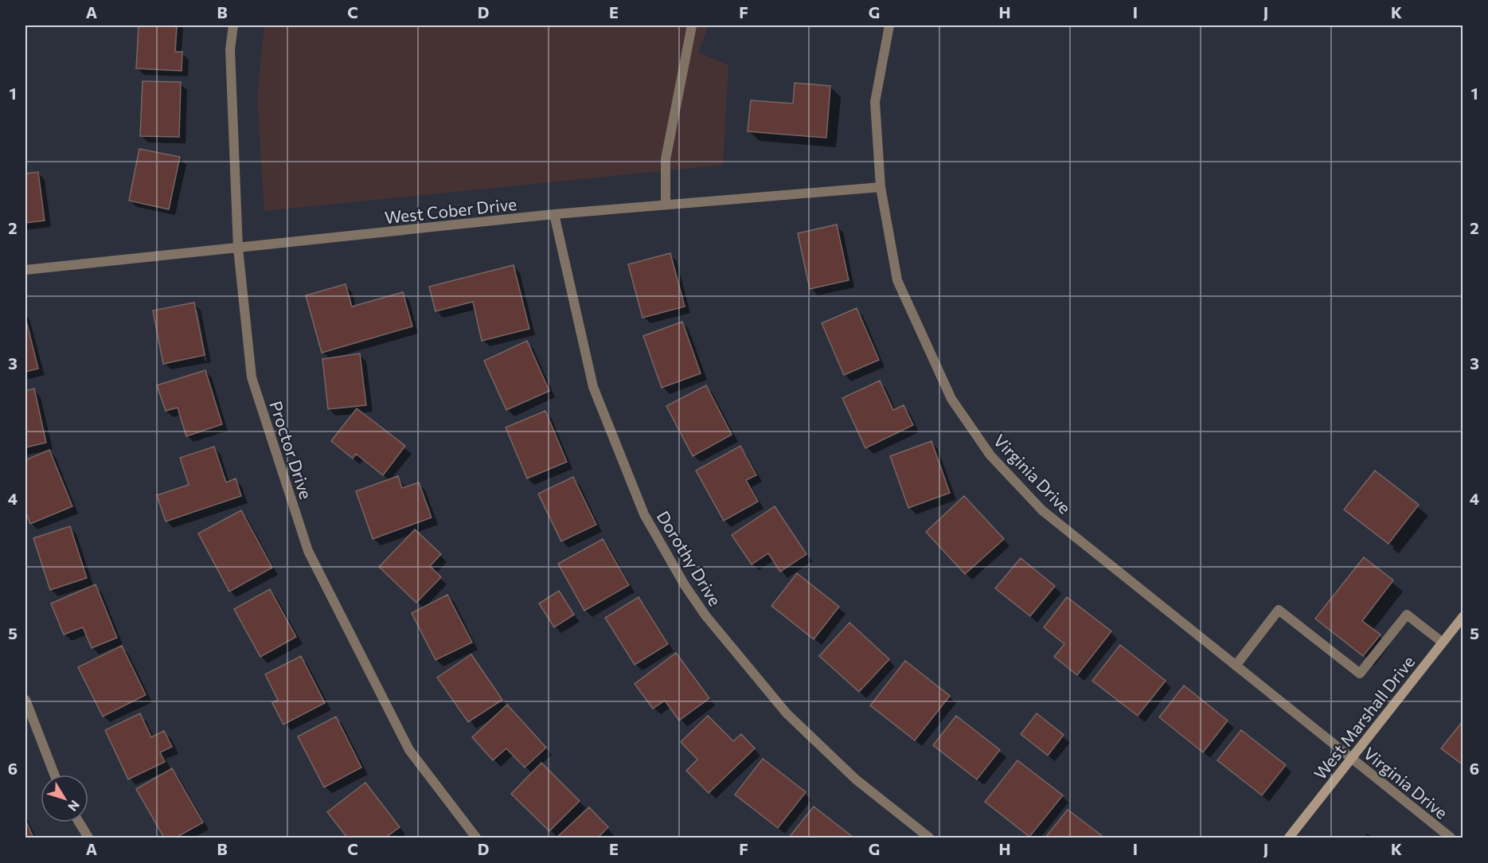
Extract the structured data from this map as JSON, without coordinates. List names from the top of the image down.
{
  "streets": {
    "main road": ["West Marshall Drive"],
    "street": [
      "West Cober Drive",
      "Proctor Drive",
      "Virginia Drive",
      "Dorothy Drive"
    ]
  },
  "crossings": [
    ["West Cober Drive", "Proctor Drive"],
    ["West Cober Drive", "Virginia Drive"],
    ["West Cober Drive", "Dorothy Drive"],
    ["Virginia Drive", "West Marshall Drive"]
  ],
  "north": "bottom right",
  "grid": {
    "columns": [
      "A",
      "B",
      "C",
      "D",
      "E",
      "F",
      "G",
      "H",
      "I",
      "J",
      "K"
    ],
    "rows": [
      "1",
      "2",
      "3",
      "4",
      "5",
      "6"
    ]
  }
}
